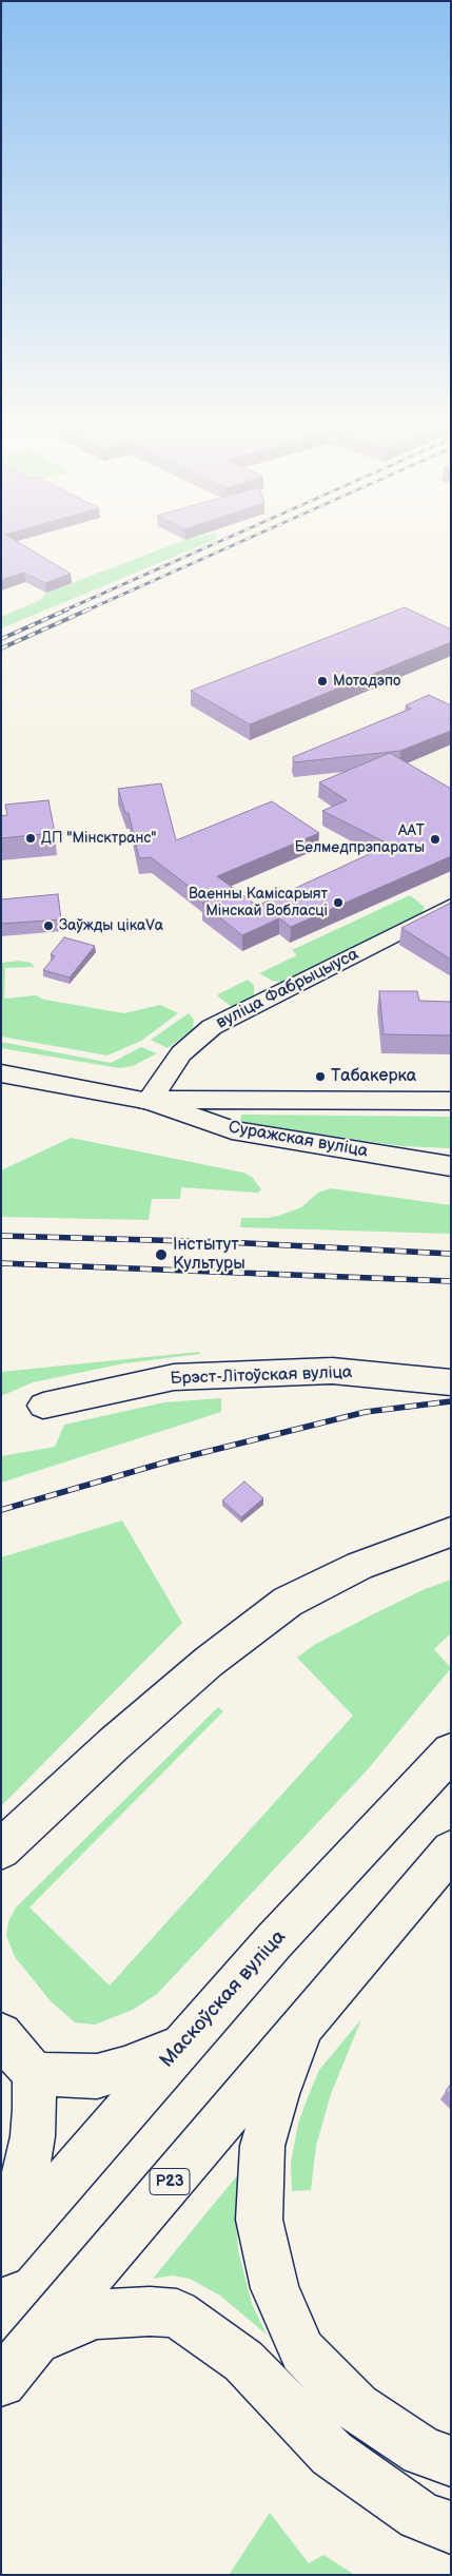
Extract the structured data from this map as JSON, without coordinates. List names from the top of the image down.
{
  "streets": {
    "main road": [
      "вуліца Фабрыцыуса",
      "Суражская вуліца",
      "Брэст-Літоўская вуліца",
      "Маскоўская вуліца",
      "Р23"
    ]
  },
  "crossings": [
    ["вуліца Фабрыцыуса", "Суражская вуліца"]
  ],
  "places": [
    "Мотадэпо",
    "ДП \"Мінсктранс\"",
    "ААТ Белмедпрэпараты",
    "Ваенны Камісарыят Мінскай Вобласці",
    "Заўжды цікаVа",
    "Табакерка",
    "Інстытут Культуры"
  ]
}
